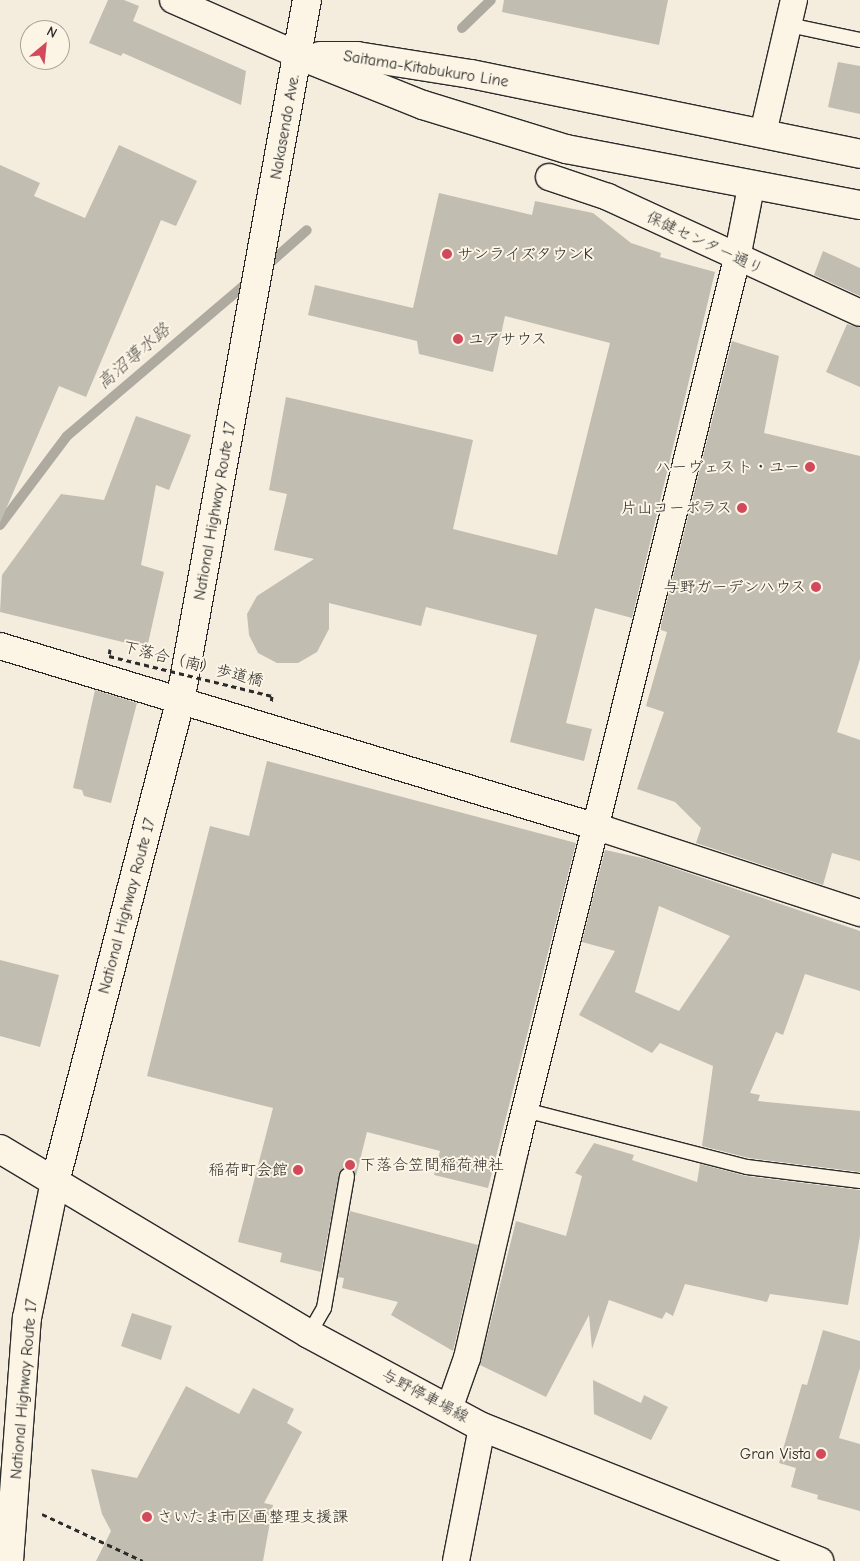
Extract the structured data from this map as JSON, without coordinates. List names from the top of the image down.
{
  "streets": {
    "main road": [
      "Saitama-Kitabukuro Line",
      "Nakasendo Ave.",
      "National Highway Route 17",
      "与野停車場線"
    ],
    "street": ["保健センター通り"],
    "path": ["下落合（南）歩道橋"]
  },
  "crossings": [
    ["Saitama-Kitabukuro Line", "Nakasendo Ave."],
    ["Nakasendo Ave.", "National Highway Route 17"],
    ["National Highway Route 17", "与野停車場線"]
  ],
  "water": ["高沼導水路"],
  "places": [
    "サンライズタウンK",
    "ユアサウス",
    "ハーヴェスト・ユー",
    "片山コーポラス",
    "与野ガーデンハウス",
    "下落合笠間稲荷神社",
    "稲荷町会館",
    "Gran Vista",
    "さいたま市区画整理支援課"
  ],
  "north": "top right"
}
